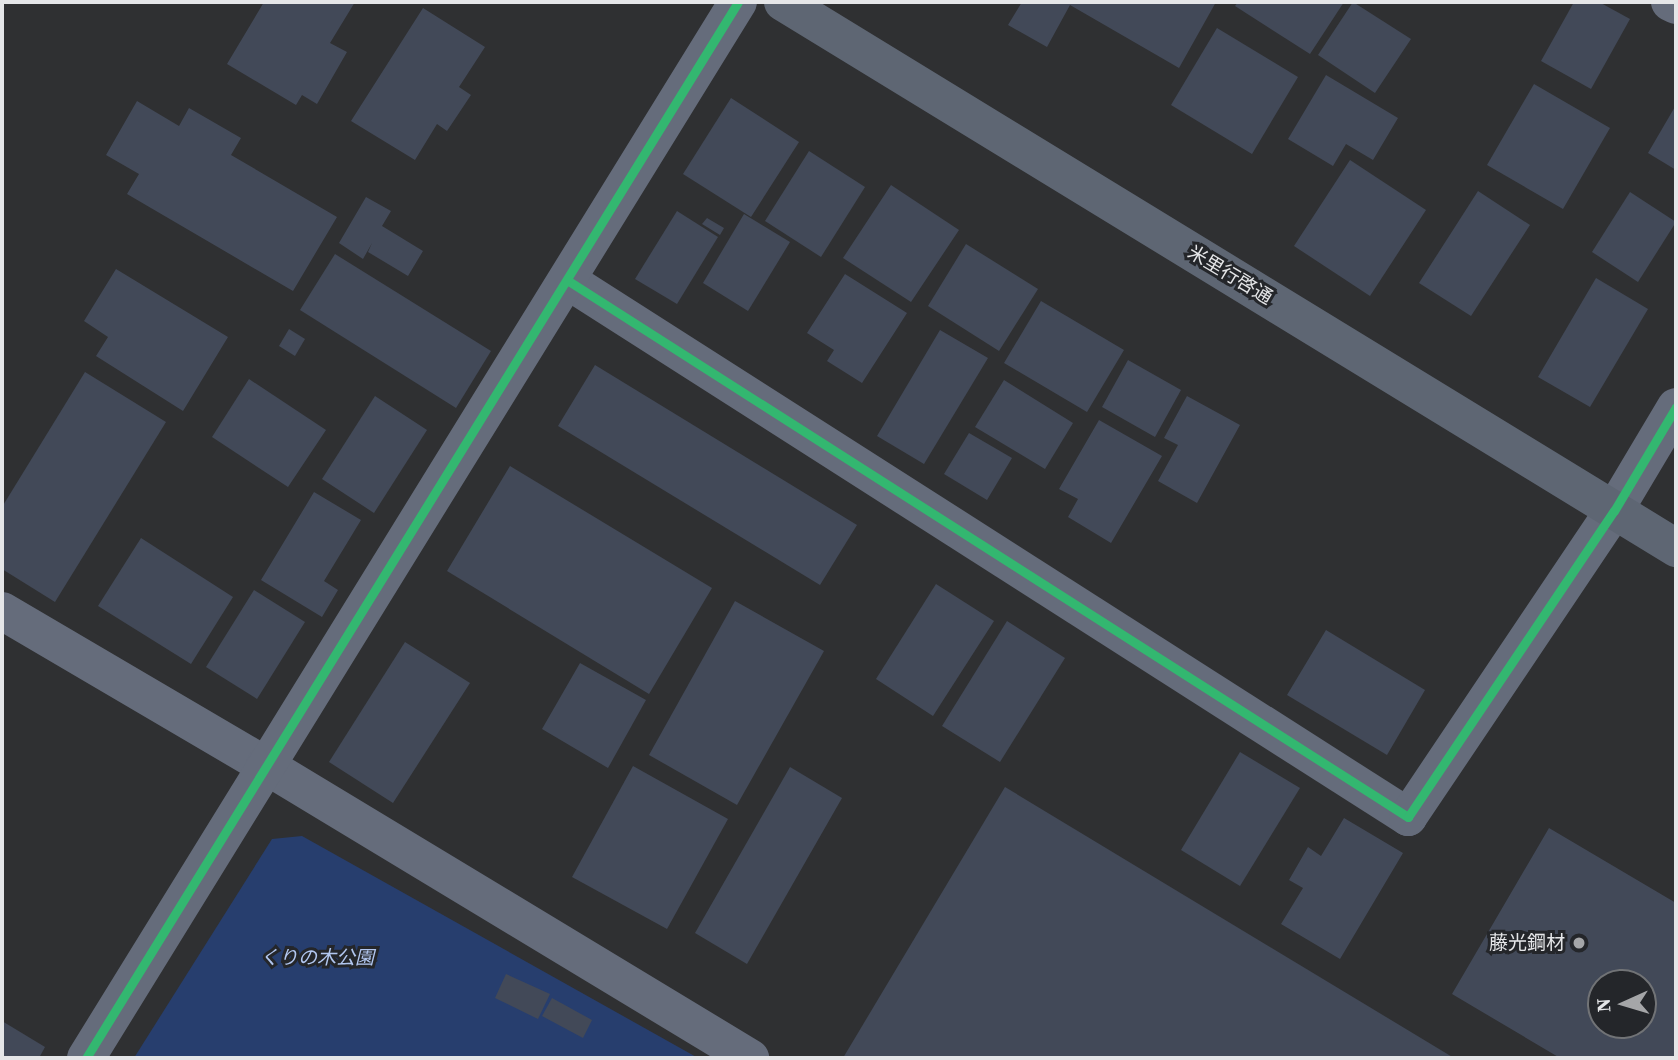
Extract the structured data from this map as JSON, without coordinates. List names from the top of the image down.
{
  "streets": {
    "street": ["米里行啓通"]
  },
  "parks": ["くりの木公園"],
  "places": ["藤光鋼材"],
  "north": "left"
}
